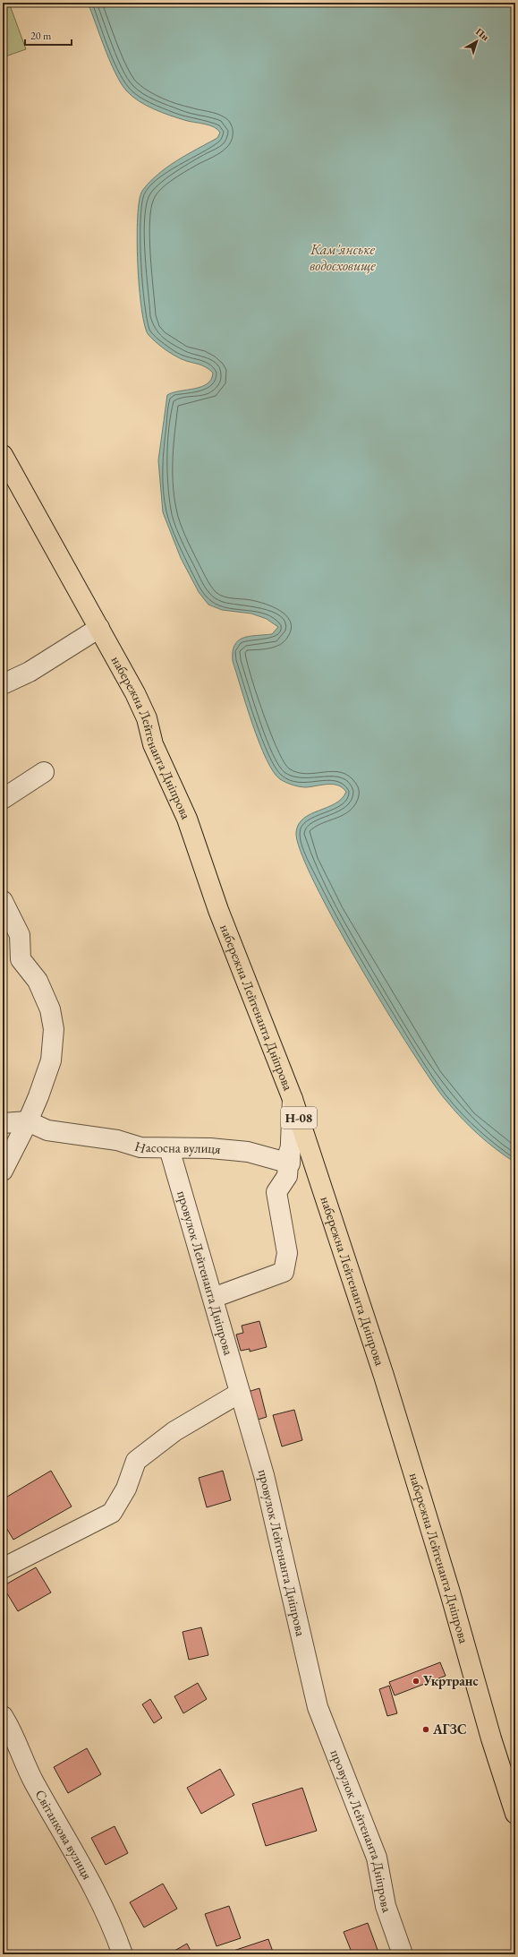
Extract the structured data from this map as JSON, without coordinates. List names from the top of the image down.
{
  "streets": {
    "main road": ["набережна Лейтенанта Дніпрова", "Н-08"],
    "street": ["Насосна вулиця", "провулок Лейтенанта Дніпрова", "Світанкова вулиця"]
  },
  "crossings": [
    ["набережна Лейтенанта Дніпрова", "Насосна вулиця"],
    ["Насосна вулиця", "провулок Лейтенанта Дніпрова"]
  ],
  "water": ["Кам'янське водосховище"],
  "places": ["Укртранс", "АГЗС"],
  "scale_bar": "20 m",
  "north": "top right"
}
